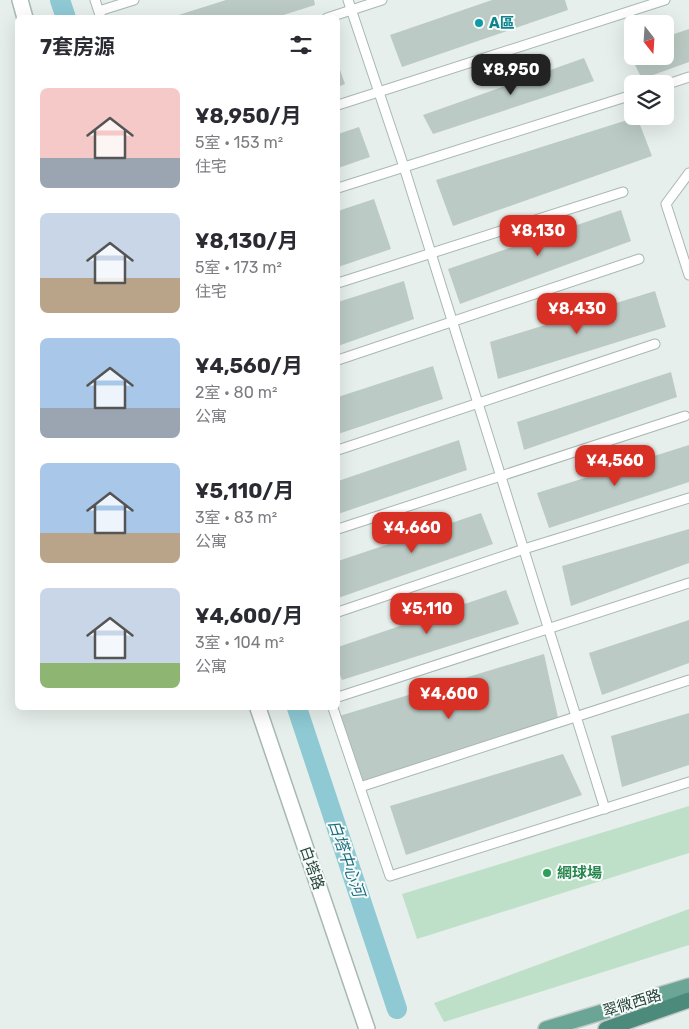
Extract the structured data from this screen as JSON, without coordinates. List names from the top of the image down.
{
  "streets": {
    "main road": ["翠微西路"],
    "street": ["白塔路"]
  },
  "water": ["白塔中心河"],
  "places": ["A區", "網球場"],
  "north": "bottom",
  "page": {
    "heading": "7套房源",
    "price": [
      "¥8,950",
      "¥8,130",
      "¥8,430",
      "¥4,560",
      "¥4,660",
      "¥5,110",
      "¥4,600"
    ],
    "list": [
      {
        "name": "¥8,950/月",
        "note": "5室 · 153 m² · 住宅"
      },
      {
        "name": "¥8,130/月",
        "note": "5室 · 173 m² · 住宅"
      },
      {
        "name": "¥4,560/月",
        "note": "2室 · 80 m² · 公寓"
      },
      {
        "name": "¥5,110/月",
        "note": "3室 · 83 m² · 公寓"
      },
      {
        "name": "¥4,600/月",
        "note": "3室 · 104 m² · 公寓"
      }
    ]
  }
}
